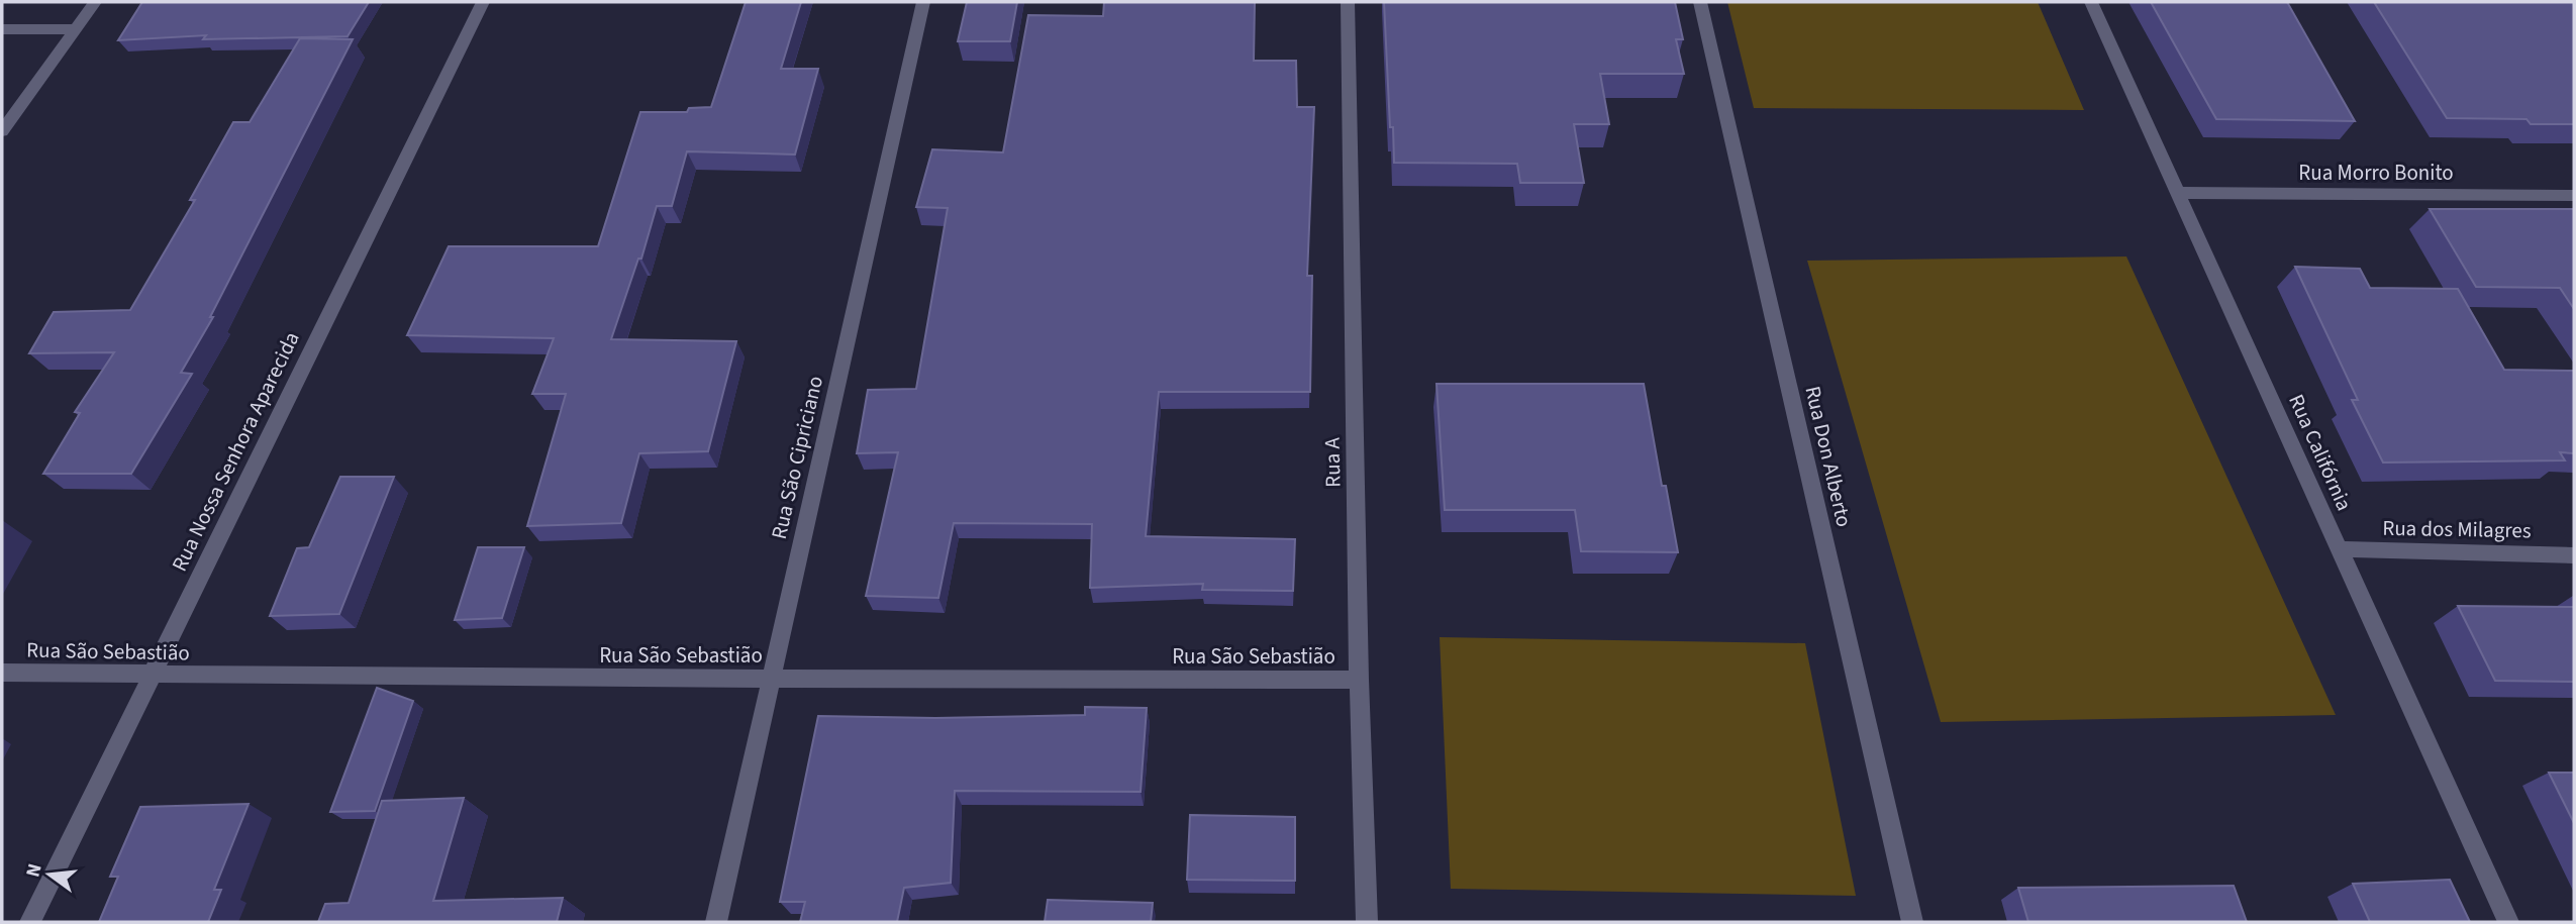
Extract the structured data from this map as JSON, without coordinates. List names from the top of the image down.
{
  "streets": {
    "street": [
      "Rua Morro Bonito",
      "Rua Nossa Senhora Aparecida",
      "Rua Califórnia",
      "Rua Don Alberto",
      "Rua São Cipriciano",
      "Rua A",
      "Rua dos Milagres",
      "Rua São Sebastião"
    ]
  },
  "crossings": [
    ["Rua Morro Bonito", "Rua Califórnia"],
    ["Rua Nossa Senhora Aparecida", "Rua São Sebastião"],
    ["Rua Califórnia", "Rua dos Milagres"],
    ["Rua São Cipriciano", "Rua São Sebastião"],
    ["Rua A", "Rua São Sebastião"]
  ],
  "north": "left"
}
